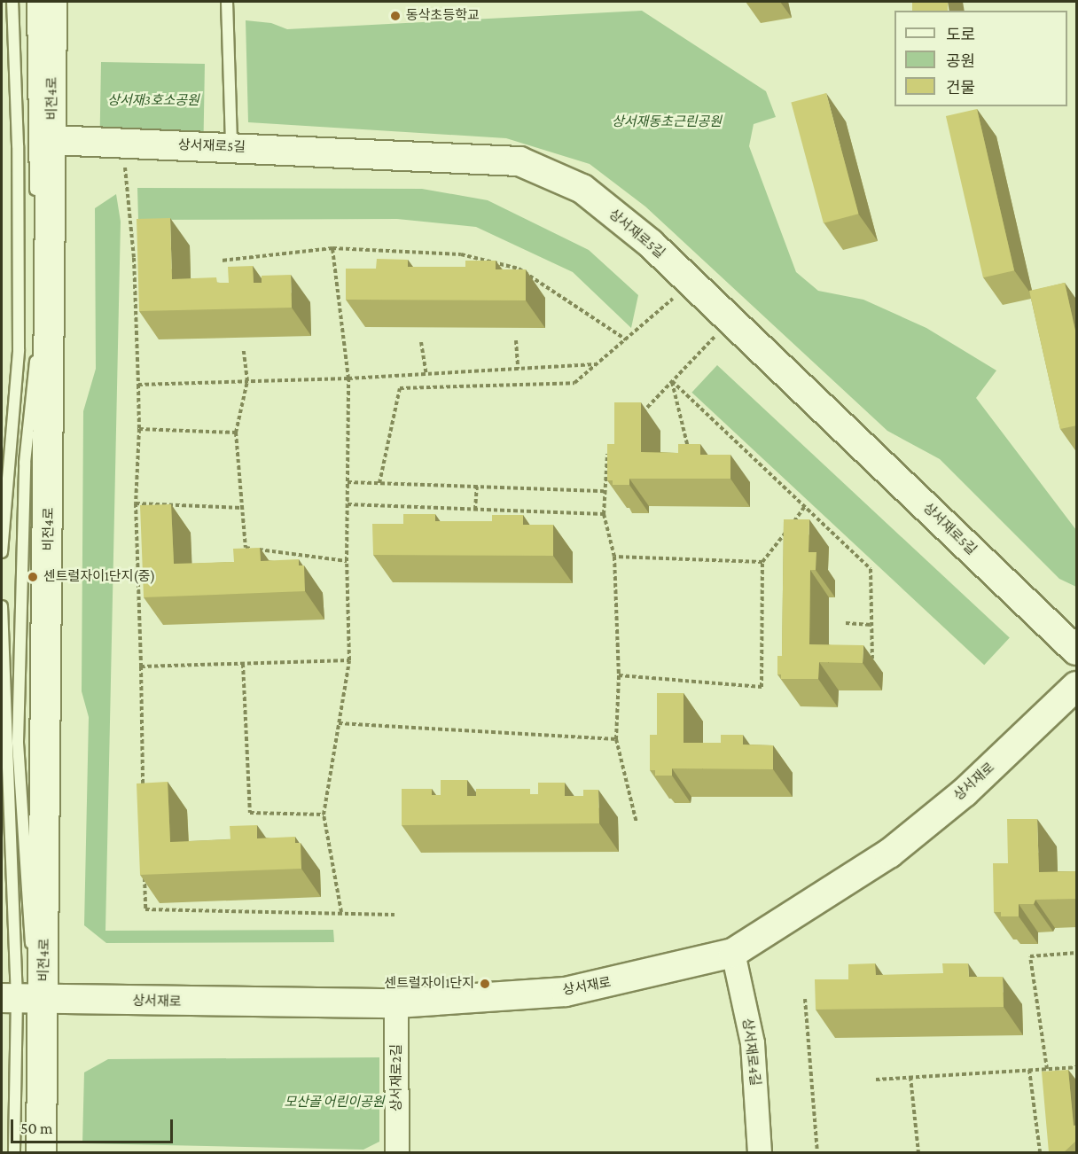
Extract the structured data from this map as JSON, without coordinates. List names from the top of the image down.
{
  "streets": {
    "main road": ["비전4로"],
    "street": [
      "상서재로5길",
      "상서재로",
      "상서재로4길",
      "상서재로2길"
    ]
  },
  "crossings": [
    ["비전4로", "상서재로5길"],
    ["비전4로", "상서재로"],
    ["상서재로", "상서재로4길"],
    ["상서재로", "상서재로2길"]
  ],
  "parks": ["상서재3호소공원", "상서재동초근린공원", "모산골 어린이공원"],
  "places": ["동삭초등학교", "센트럴자이1단지(중)", "센트럴자이1단지"],
  "legend": ["도로", "공원", "건물"],
  "scale_bar": "50 m"
}
